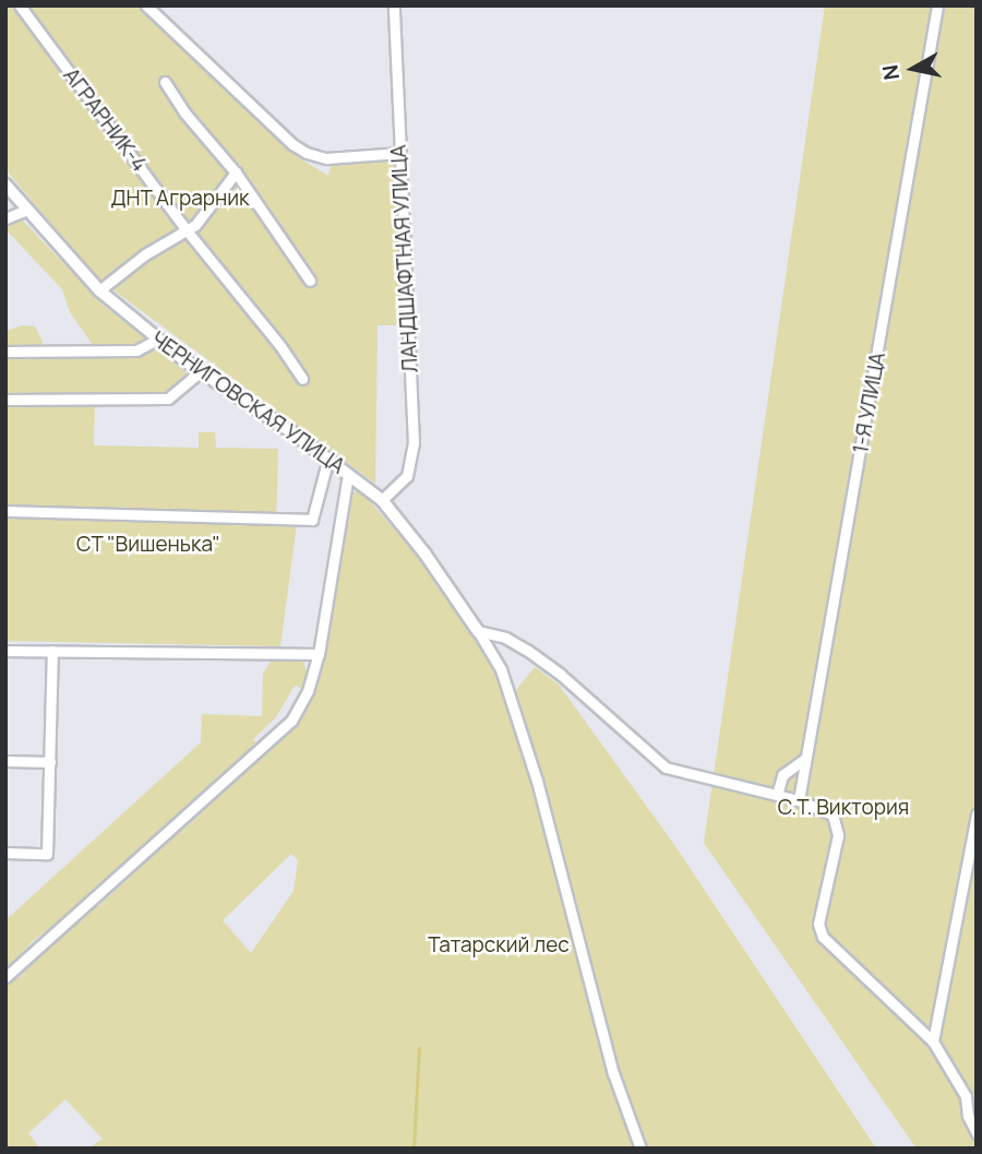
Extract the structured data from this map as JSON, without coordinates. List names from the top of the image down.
{
  "streets": {
    "street": [
      "АГРАРНИК-4",
      "ЛАНДШАФТНАЯ УЛИЦА",
      "ЧЕРНИГОВСКАЯ УЛИЦА",
      "1-Я УЛИЦА"
    ]
  },
  "crossings": [
    ["ЛАНДШАФТНАЯ УЛИЦА", "ЧЕРНИГОВСКАЯ УЛИЦА"]
  ],
  "parks": [
    "ДНТ Аграрник",
    "СТ \"Вишенька\"",
    "С.Т. Виктория",
    "Татарский лес"
  ],
  "north": "left"
}
